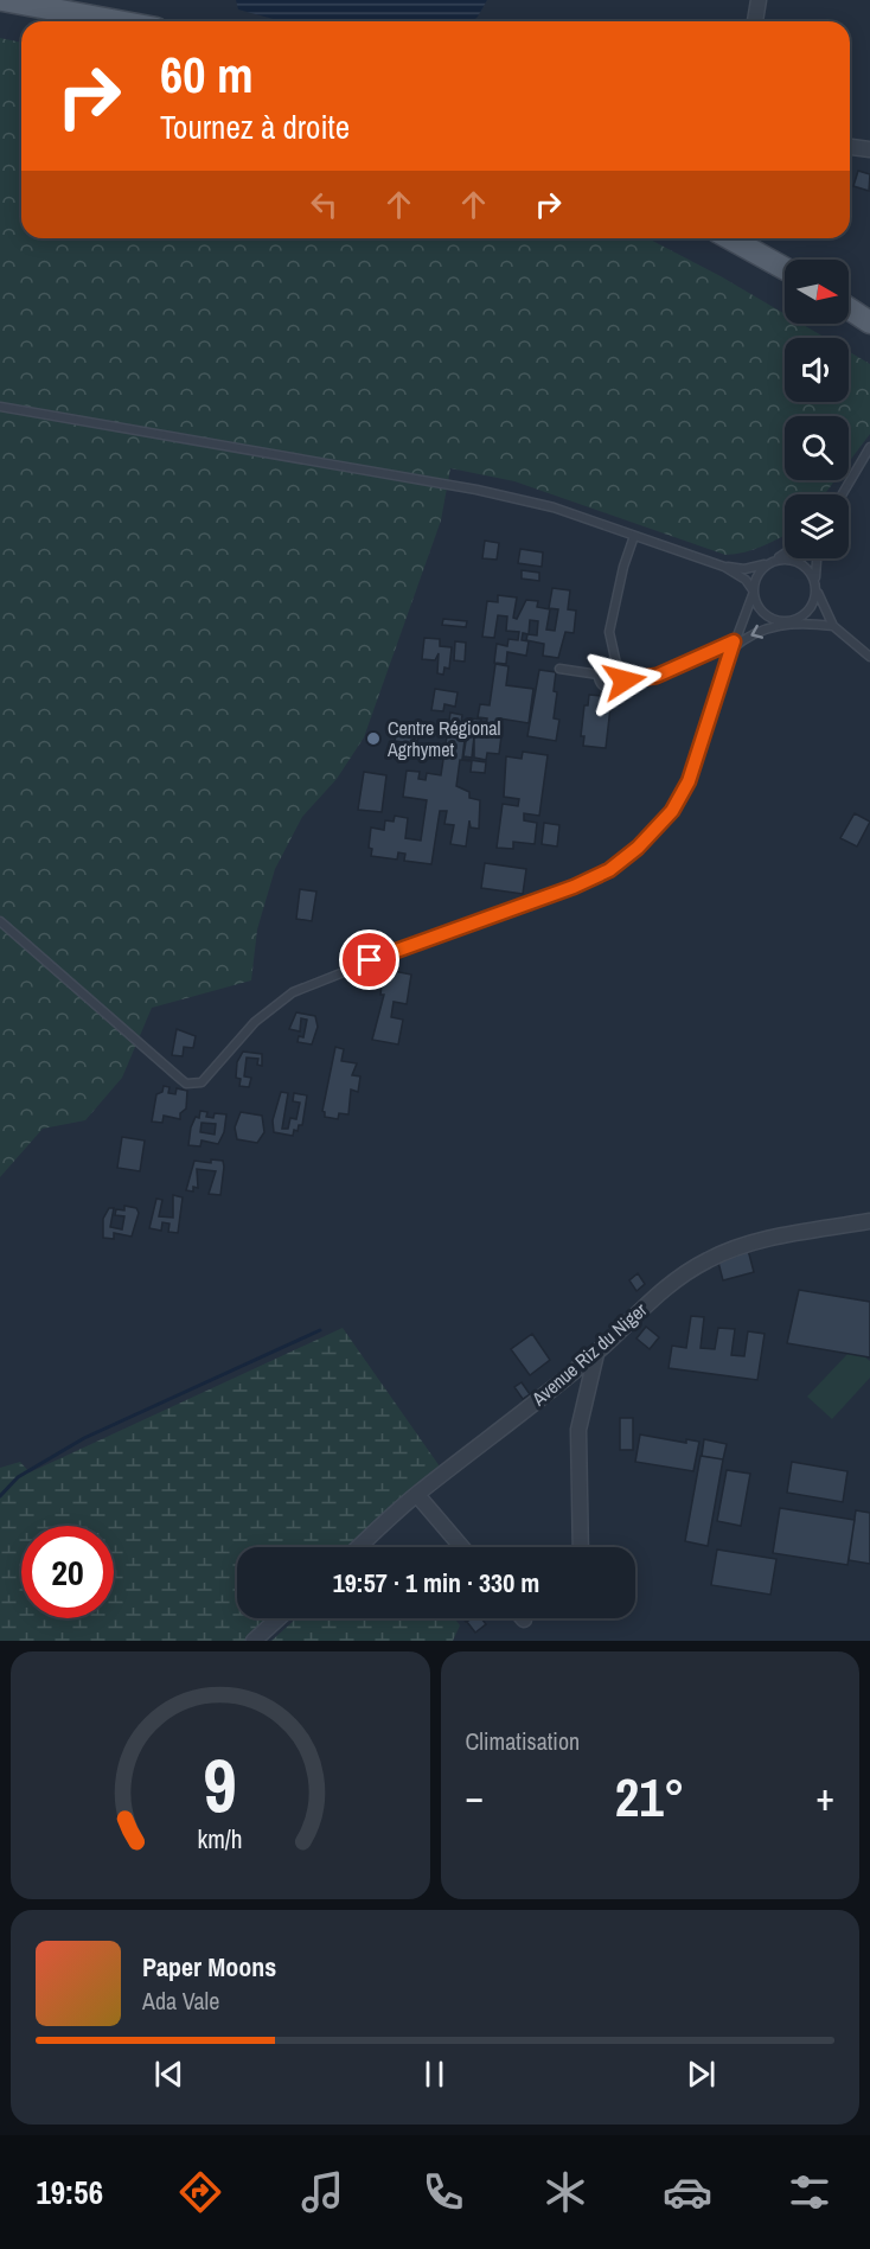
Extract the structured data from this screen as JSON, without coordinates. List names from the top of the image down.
{
  "streets": {
    "street": ["Avenue Riz du Niger"]
  },
  "places": ["Centre Régional Agrhymet"],
  "north": "right",
  "page": {
    "turn": ["60 m", "Tournez à droite"],
    "limit": "20",
    "trip": "19:57 · 1 min · 330 m",
    "tile": "Climatisation",
    "heat": ["−", "21°", "+"],
    "song": ["Paper Moons", "Ada Vale"],
    "tabs": "19:56",
    "gauge": ["9", "km/h"]
  }
}
